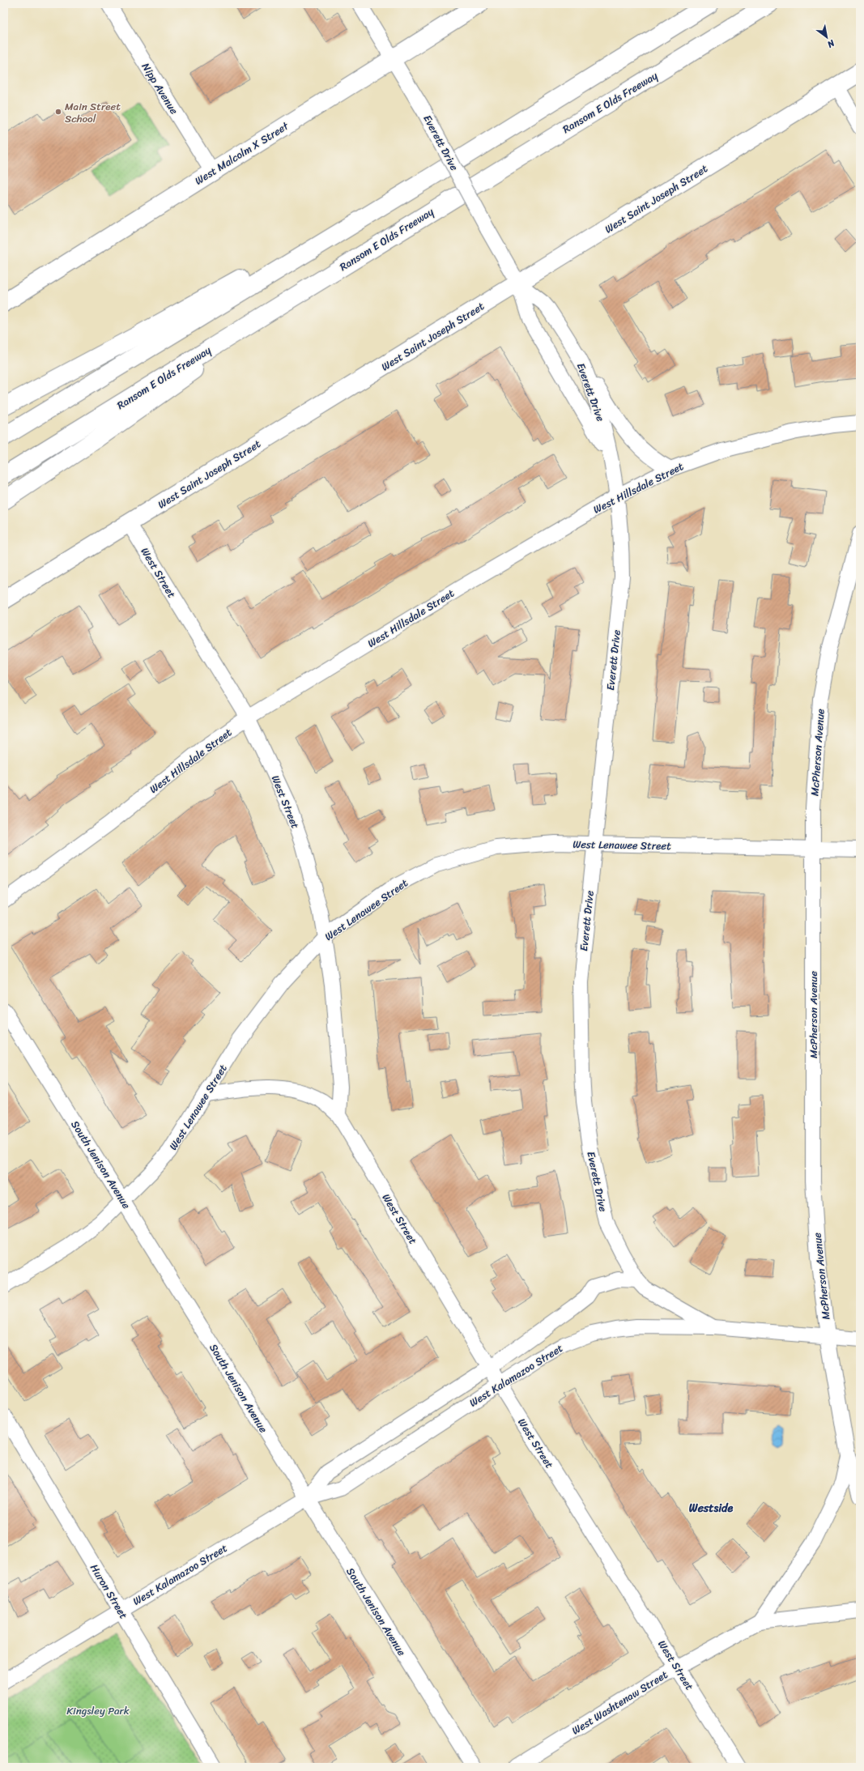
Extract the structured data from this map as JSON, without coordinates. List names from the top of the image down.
{
  "streets": {
    "main road": ["Ransom E Olds Freeway", "West Malcolm X Street", "West Saint Joseph Street"],
    "street": [
      "Nipp Avenue",
      "Everett Drive",
      "West Hillsdale Street",
      "West Street",
      "McPherson Avenue",
      "West Lenawee Street",
      "South Jenison Avenue",
      "West Kalamazoo Street",
      "Huron Street",
      "West Washtenaw Street"
    ]
  },
  "crossings": [
    ["Nipp Avenue", "West Malcolm X Street"],
    ["Everett Drive", "West Malcolm X Street"],
    ["Everett Drive", "West Saint Joseph Street"],
    ["Everett Drive", "West Hillsdale Street"],
    ["Everett Drive", "West Lenawee Street"],
    ["Everett Drive", "West Kalamazoo Street"],
    ["West Saint Joseph Street", "West Street"],
    ["West Hillsdale Street", "West Street"],
    ["West Street", "West Lenawee Street"],
    ["West Street", "West Kalamazoo Street"],
    ["West Street", "West Washtenaw Street"],
    ["McPherson Avenue", "West Lenawee Street"],
    ["McPherson Avenue", "West Kalamazoo Street"],
    ["McPherson Avenue", "West Washtenaw Street"],
    ["West Lenawee Street", "South Jenison Avenue"],
    ["South Jenison Avenue", "West Kalamazoo Street"],
    ["West Kalamazoo Street", "Huron Street"]
  ],
  "districts": ["Westside"],
  "parks": ["Kingsley Park"],
  "places": ["Main Street School"],
  "north": "bottom right"
}
